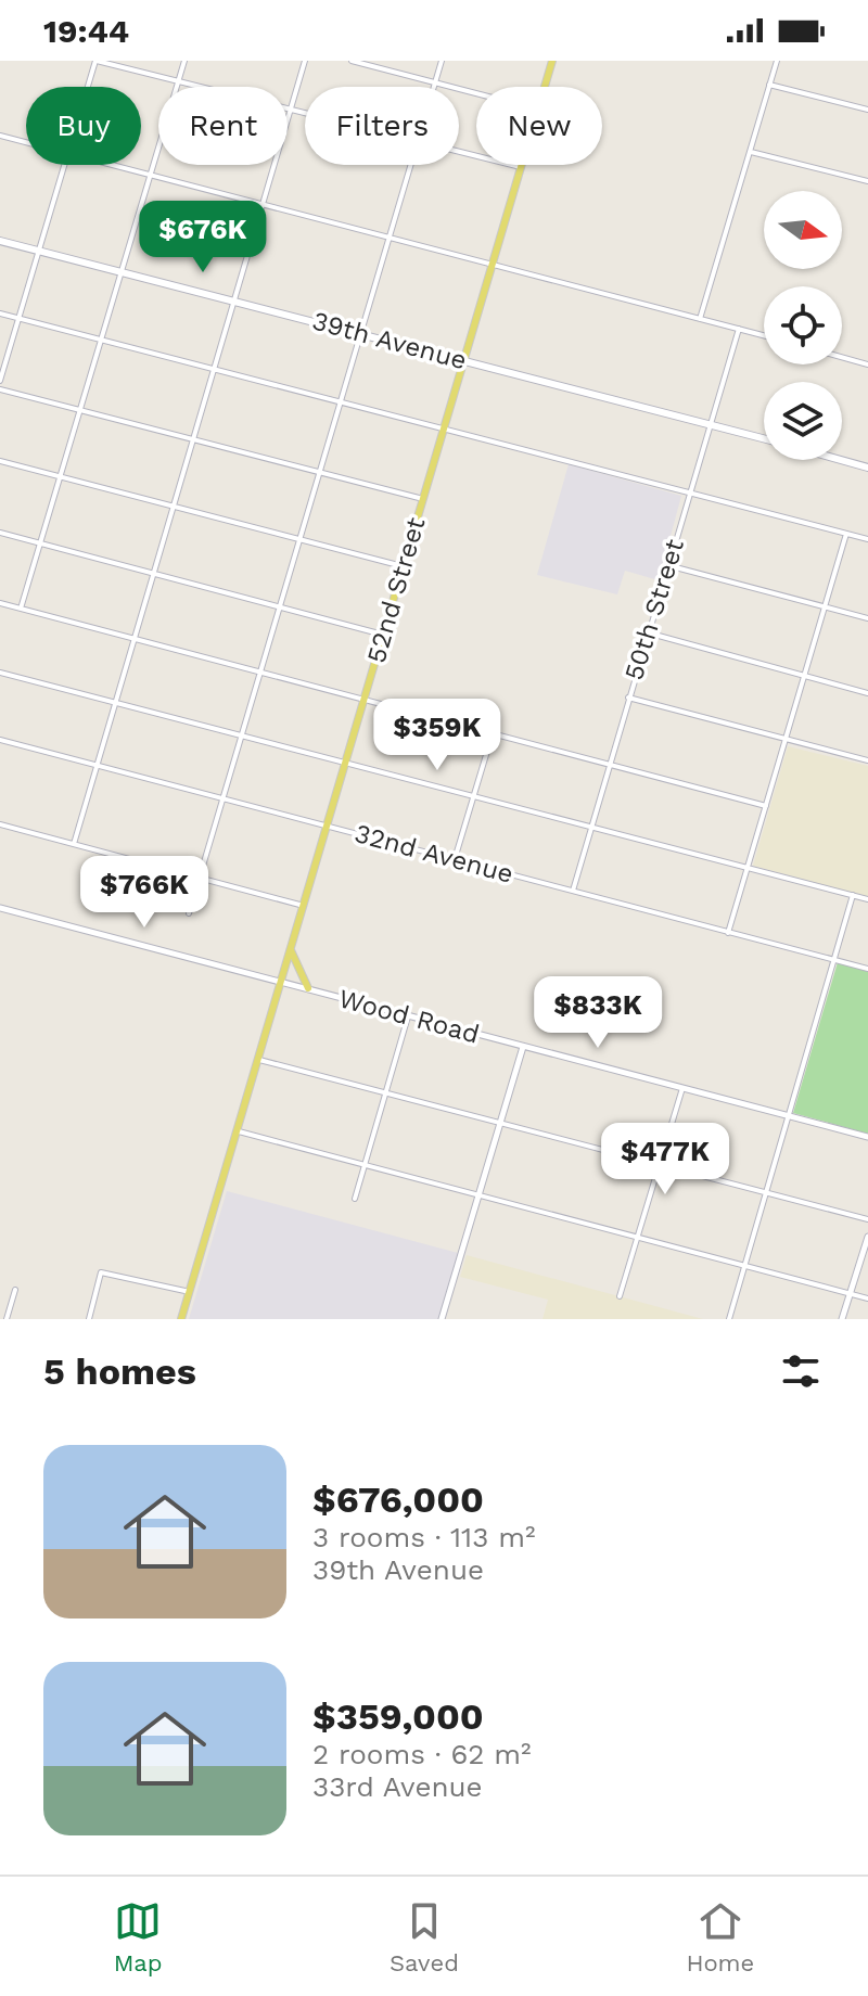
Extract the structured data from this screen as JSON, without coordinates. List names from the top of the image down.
{
  "streets": {
    "main road": ["39th Avenue", "52nd Street"],
    "street": ["50th Street", "32nd Avenue", "Wood Road"]
  },
  "crossings": [
    ["39th Avenue", "52nd Street"],
    ["39th Avenue", "50th Street"],
    ["52nd Street", "32nd Avenue"],
    ["52nd Street", "Wood Road"],
    ["50th Street", "32nd Avenue"]
  ],
  "north": "right",
  "page": {
    "status": "19:44",
    "chip": [
      "Buy",
      "Rent",
      "Filters",
      "New"
    ],
    "price": [
      "$676K",
      "$359K",
      "$766K",
      "$833K",
      "$477K"
    ],
    "heading": "5 homes",
    "list": [
      {
        "name": "$676,000",
        "note": "3 rooms · 113 m² · 39th Avenue"
      },
      {
        "name": "$359,000",
        "note": "2 rooms · 62 m² · 33rd Avenue"
      }
    ],
    "tabs": ["Map", "Saved", "Home"]
  }
}
